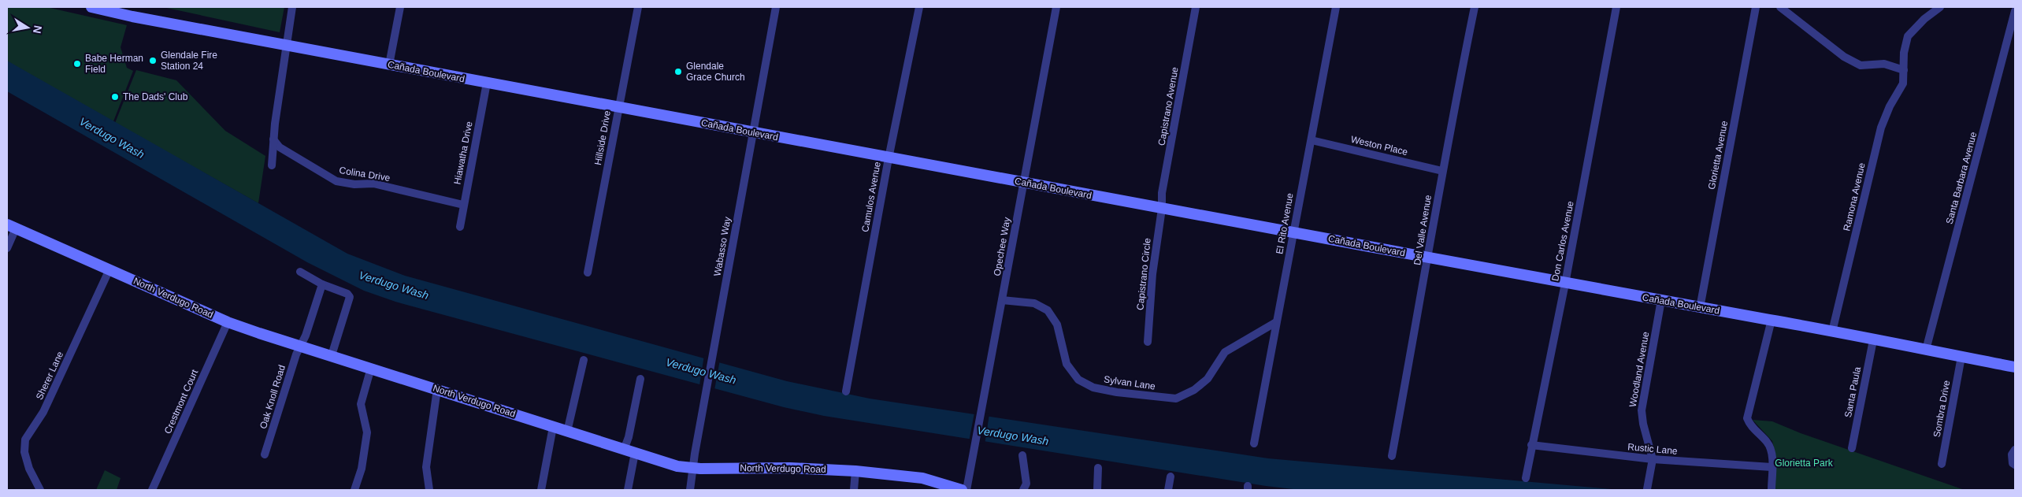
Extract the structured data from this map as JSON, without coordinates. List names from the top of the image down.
{
  "streets": {
    "main road": ["Cañada Boulevard", "North Verdugo Road"],
    "street": [
      "Capistrano Avenue",
      "Hillside Drive",
      "Weston Place",
      "Hiawatha Drive",
      "Glorietta Avenue",
      "Colina Drive",
      "Santa Barbara Avenue",
      "Camulos Avenue",
      "Ramona Avenue",
      "El Rito Avenue",
      "Del Valle Avenue",
      "Don Carlos Avenue",
      "Wabasso Way",
      "Opechee Way",
      "Capistrano Circle",
      "Woodland Avenue",
      "Sherer Lane",
      "Sylvan Lane",
      "Santa Paula",
      "Oak Knoll Road",
      "Crestmont Court",
      "Sombra Drive",
      "Rustic Lane"
    ]
  },
  "crossings": [
    ["Cañada Boulevard", "Capistrano Avenue"],
    ["Cañada Boulevard", "Hillside Drive"],
    ["Cañada Boulevard", "Hiawatha Drive"],
    ["Cañada Boulevard", "Glorietta Avenue"],
    ["Cañada Boulevard", "Santa Barbara Avenue"],
    ["Cañada Boulevard", "Camulos Avenue"],
    ["Cañada Boulevard", "Ramona Avenue"],
    ["Cañada Boulevard", "El Rito Avenue"],
    ["Cañada Boulevard", "Del Valle Avenue"],
    ["Cañada Boulevard", "Don Carlos Avenue"],
    ["Cañada Boulevard", "Wabasso Way"],
    ["Cañada Boulevard", "Opechee Way"],
    ["Cañada Boulevard", "Capistrano Circle"],
    ["Cañada Boulevard", "Woodland Avenue"],
    ["Cañada Boulevard", "Santa Paula"],
    ["Cañada Boulevard", "Sombra Drive"],
    ["Capistrano Avenue", "Capistrano Circle"],
    ["Weston Place", "El Rito Avenue"],
    ["Weston Place", "Del Valle Avenue"],
    ["Hiawatha Drive", "Colina Drive"],
    ["El Rito Avenue", "Sylvan Lane"],
    ["Don Carlos Avenue", "Rustic Lane"],
    ["Wabasso Way", "North Verdugo Road"],
    ["Opechee Way", "Sylvan Lane"],
    ["North Verdugo Road", "Sherer Lane"],
    ["North Verdugo Road", "Oak Knoll Road"],
    ["North Verdugo Road", "Crestmont Court"],
    ["Woodland Avenue", "Rustic Lane"]
  ],
  "water": ["Verdugo Wash"],
  "parks": ["Glorietta Park"],
  "places": [
    "Glendale Fire Station 24",
    "Babe Herman Field",
    "Glendale Grace Church",
    "The Dads' Club"
  ],
  "north": "right"
}
